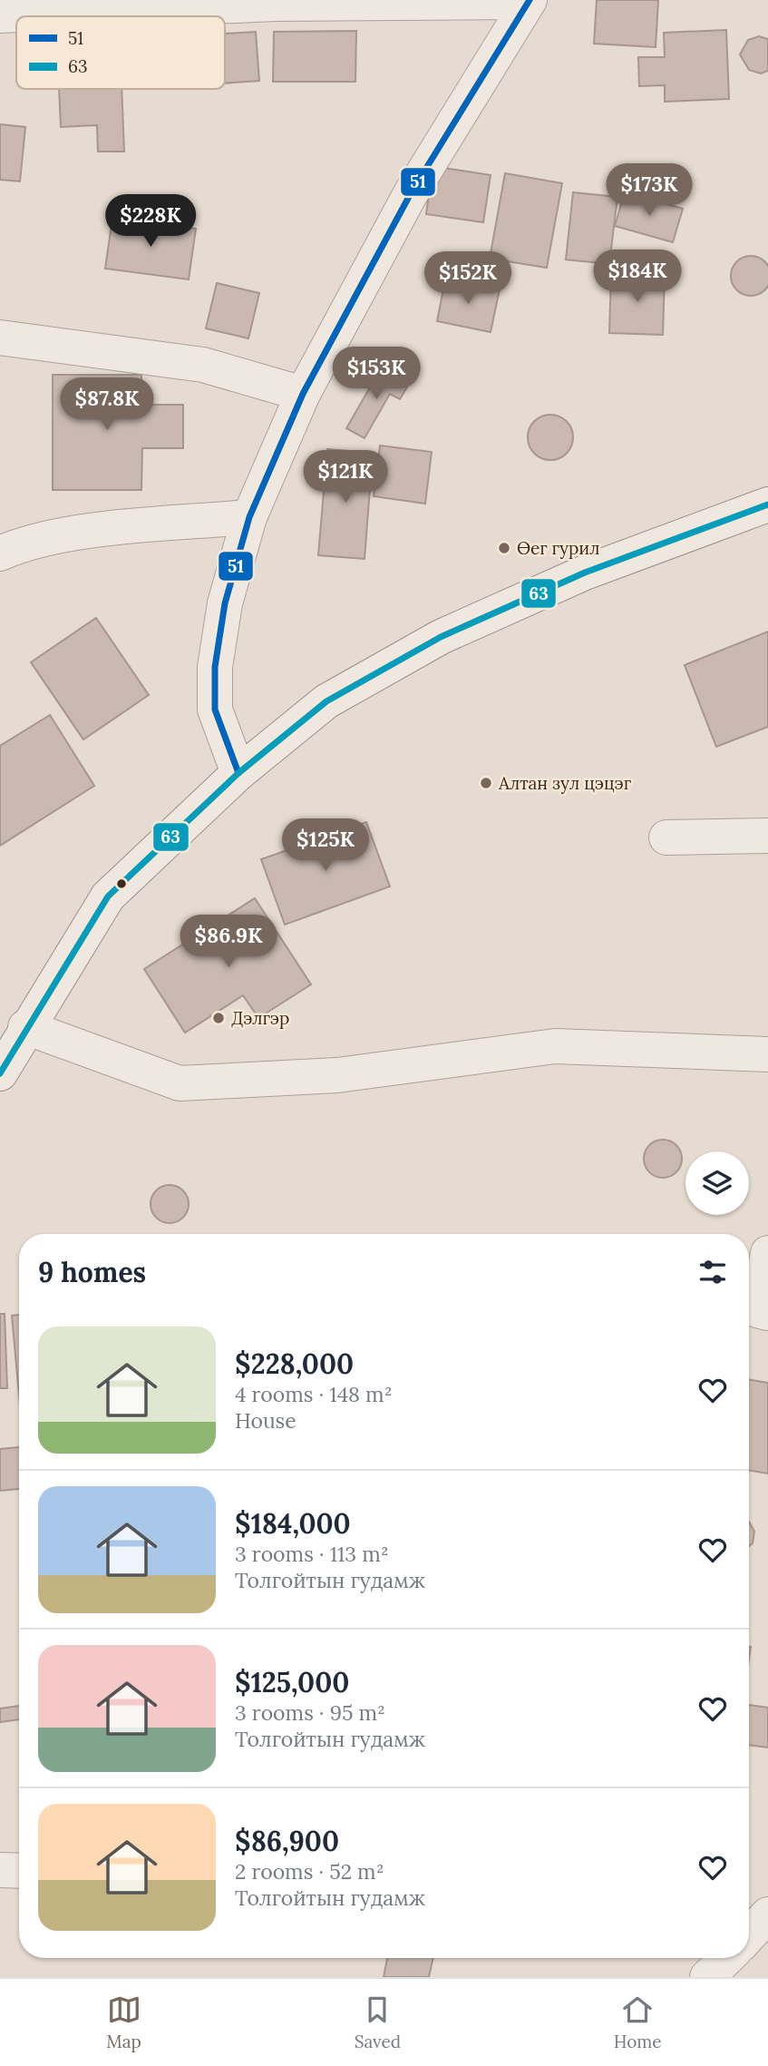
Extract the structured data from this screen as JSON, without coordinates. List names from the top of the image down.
{
  "places": ["Өег гурил", "Алтан зул цэцэг", "Дэлгэр"],
  "lines": ["transit line 51", "transit line 63"],
  "legend": ["51", "63"],
  "page": {
    "price": [
      "$173K",
      "$228K",
      "$184K",
      "$152K",
      "$153K",
      "$87.8K",
      "$121K",
      "$125K",
      "$86.9K"
    ],
    "heading": "9 homes",
    "list": [
      {
        "name": "$228,000",
        "note": "4 rooms · 148 m² · House"
      },
      {
        "name": "$184,000",
        "note": "3 rooms · 113 m² · Толгойтын гудамж"
      },
      {
        "name": "$125,000",
        "note": "3 rooms · 95 m² · Толгойтын гудамж"
      },
      {
        "name": "$86,900",
        "note": "2 rooms · 52 m² · Толгойтын гудамж"
      }
    ],
    "tabs": ["Map", "Saved", "Home"]
  }
}
